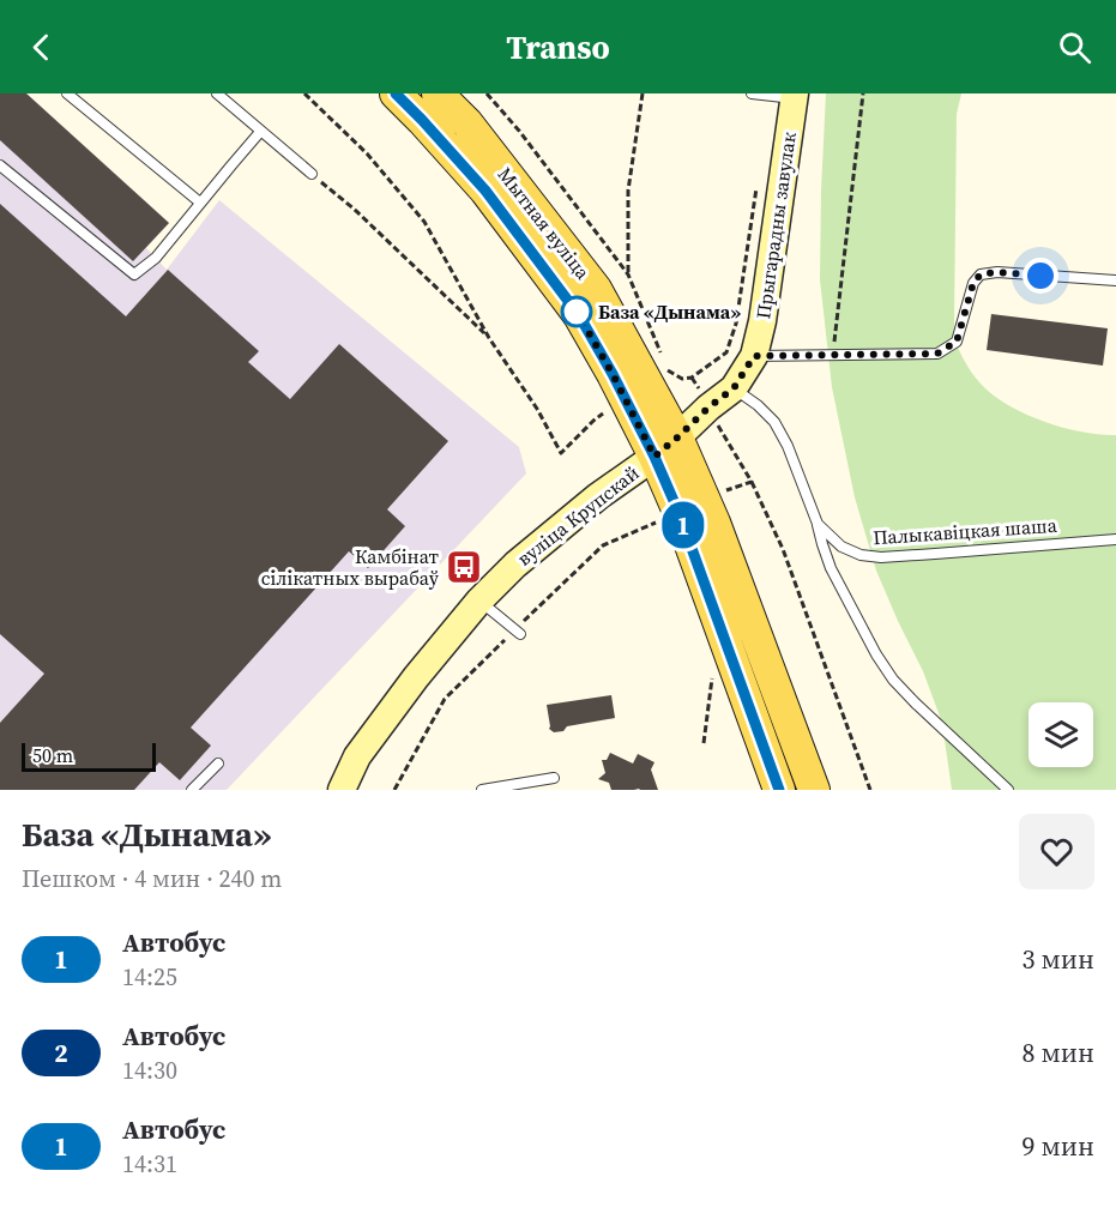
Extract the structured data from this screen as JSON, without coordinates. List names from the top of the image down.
{
  "streets": {
    "main road": ["Мытная вуліца", "Прыгарадны завулак", "вуліца Крупскай"],
    "lane": ["Палыкавіцкая шаша"]
  },
  "crossings": [
    ["Мытная вуліца", "Прыгарадны завулак"],
    ["Мытная вуліца", "вуліца Крупскай"],
    ["Прыгарадны завулак", "вуліца Крупскай"],
    ["Прыгарадны завулак", "Палыкавіцкая шаша"]
  ],
  "places": {
    "other": ["База «Дынама»"],
    "bus stop": ["Камбінат сілікатных вырабаў"]
  },
  "lines": ["bus line 1"],
  "scale_bar": "50 m",
  "page": {
    "header": "Transo",
    "on_map": "1",
    "scale": "50 m",
    "heading": ["База «Дынама»", "Пешком · 4 мин · 240 m"],
    "list": [
      {
        "mark": "1",
        "name": "Автобус",
        "note": "14:25",
        "value": "3 мин"
      },
      {
        "mark": "2",
        "name": "Автобус",
        "note": "14:30",
        "value": "8 мин"
      },
      {
        "mark": "1",
        "name": "Автобус",
        "note": "14:31",
        "value": "9 мин"
      }
    ]
  }
}
